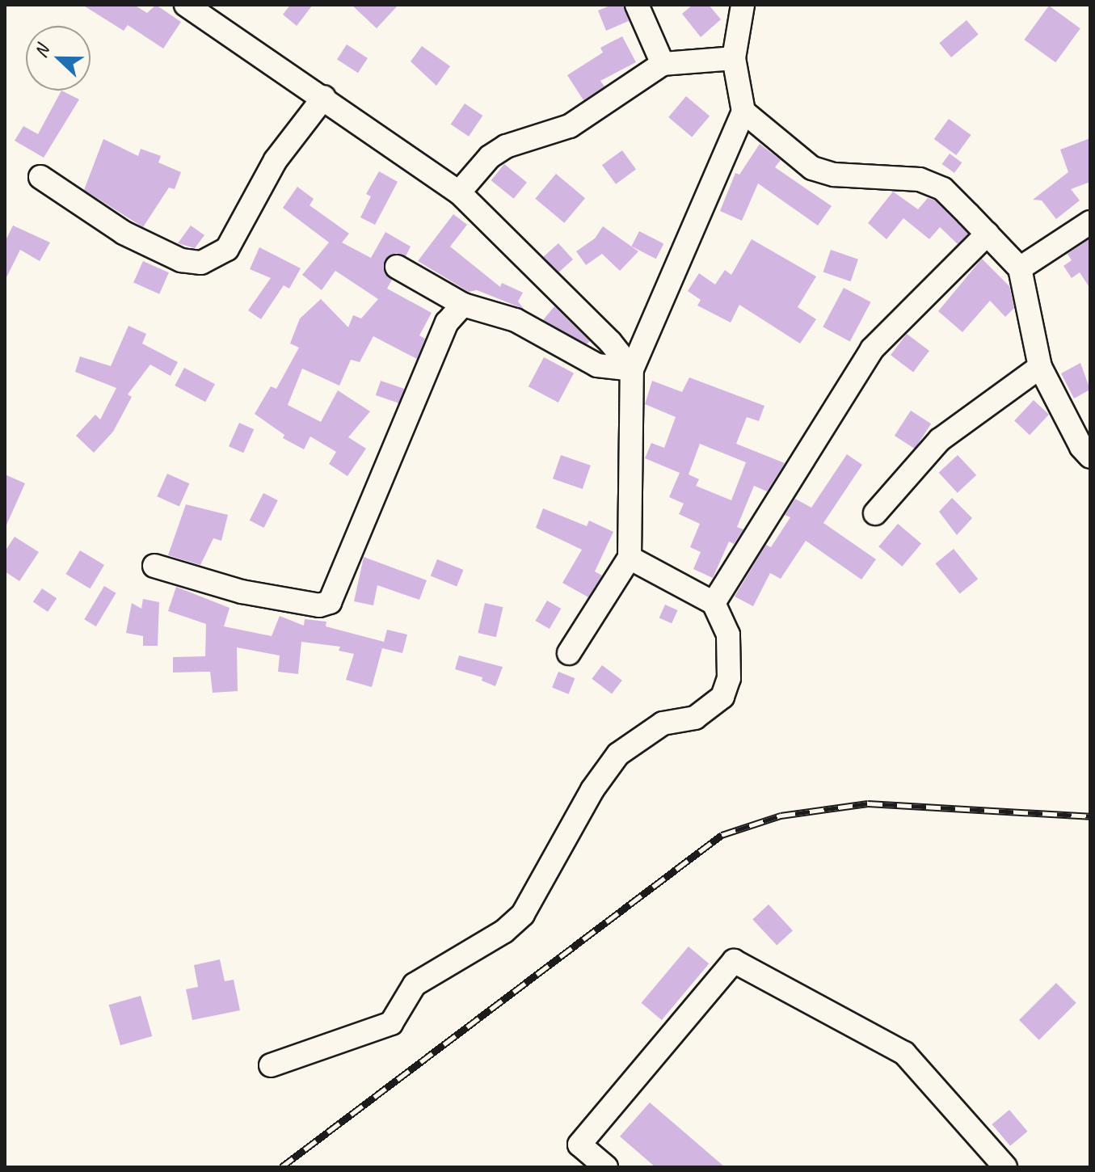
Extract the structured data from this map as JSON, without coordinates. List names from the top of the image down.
{
  "north": "left"
}
